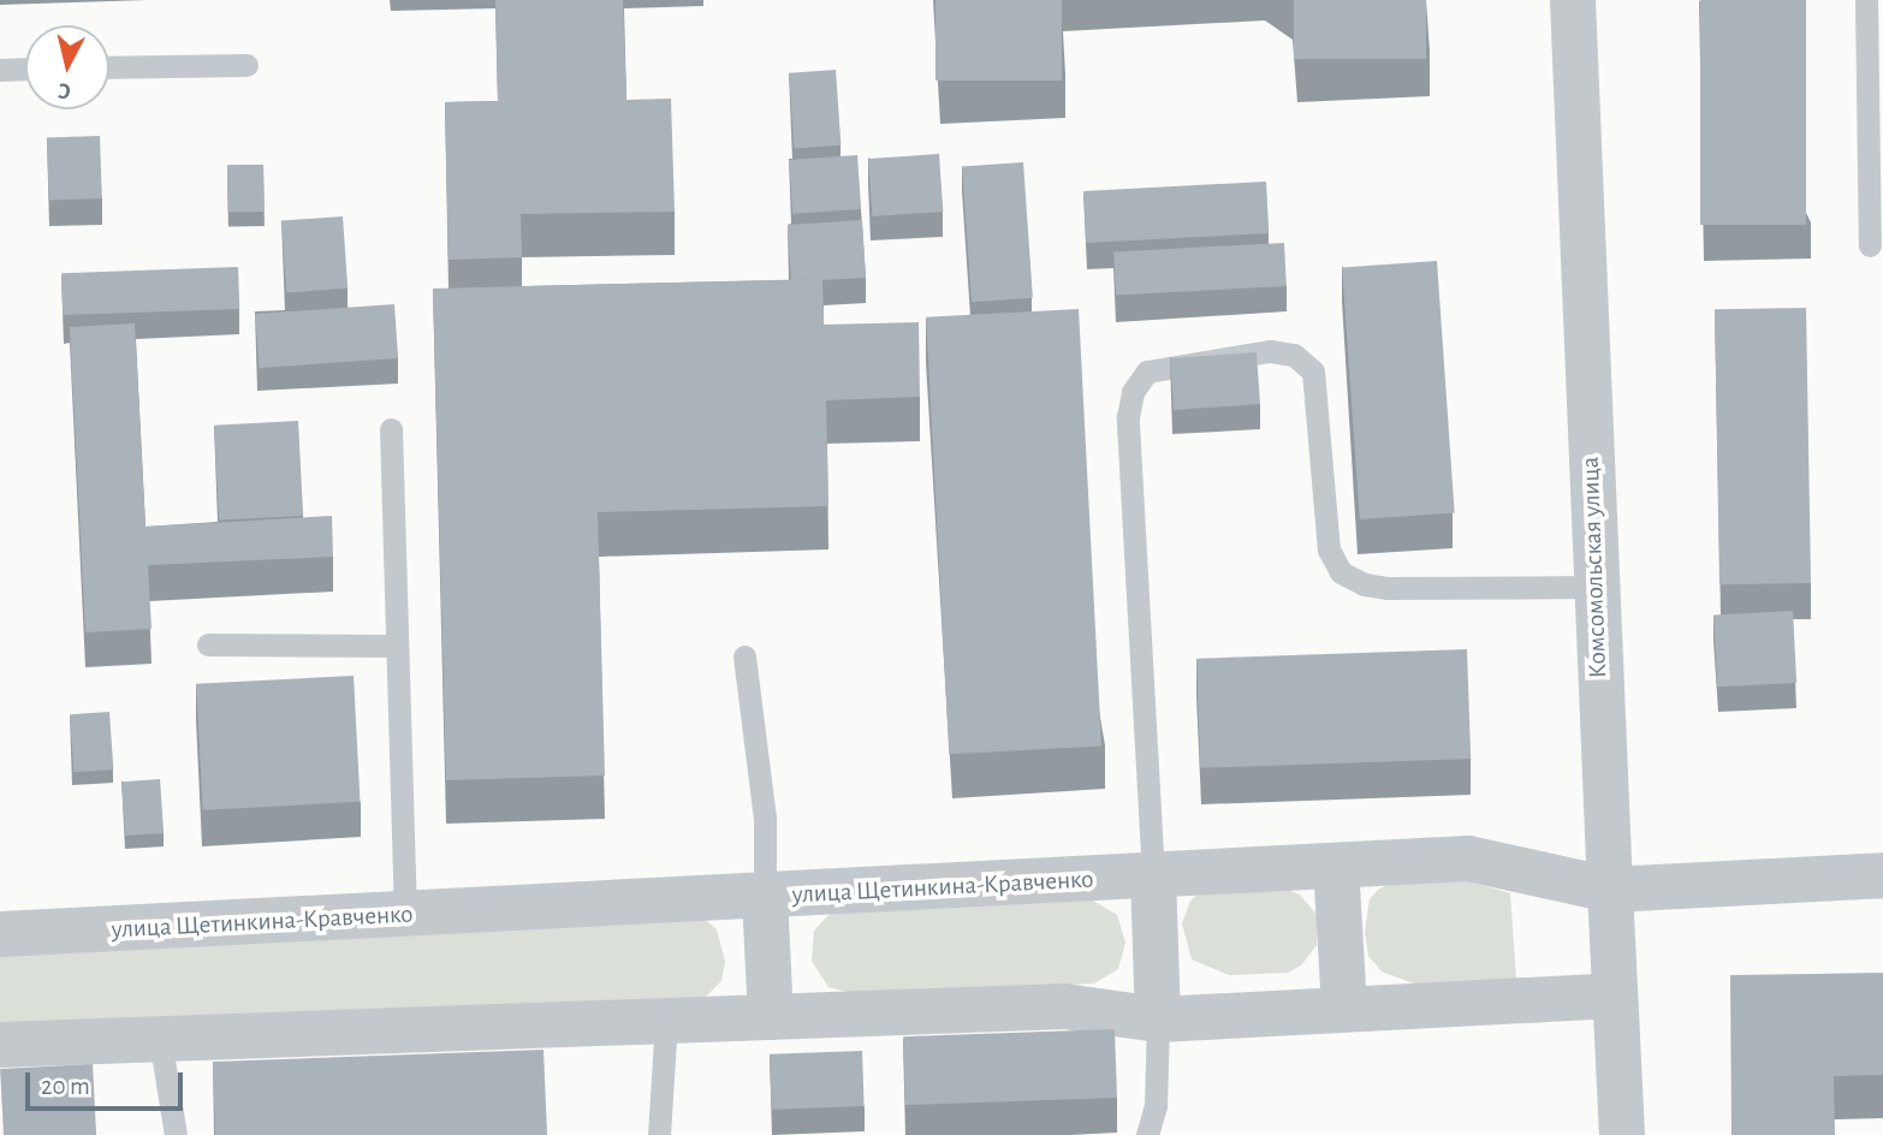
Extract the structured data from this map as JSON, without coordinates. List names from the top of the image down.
{
  "streets": {
    "street": ["Комсомольская улица", "улица Щетинкина-Кравченко"]
  },
  "crossings": [
    ["Комсомольская улица", "улица Щетинкина-Кравченко"]
  ],
  "scale_bar": "20 m",
  "north": "bottom"
}
